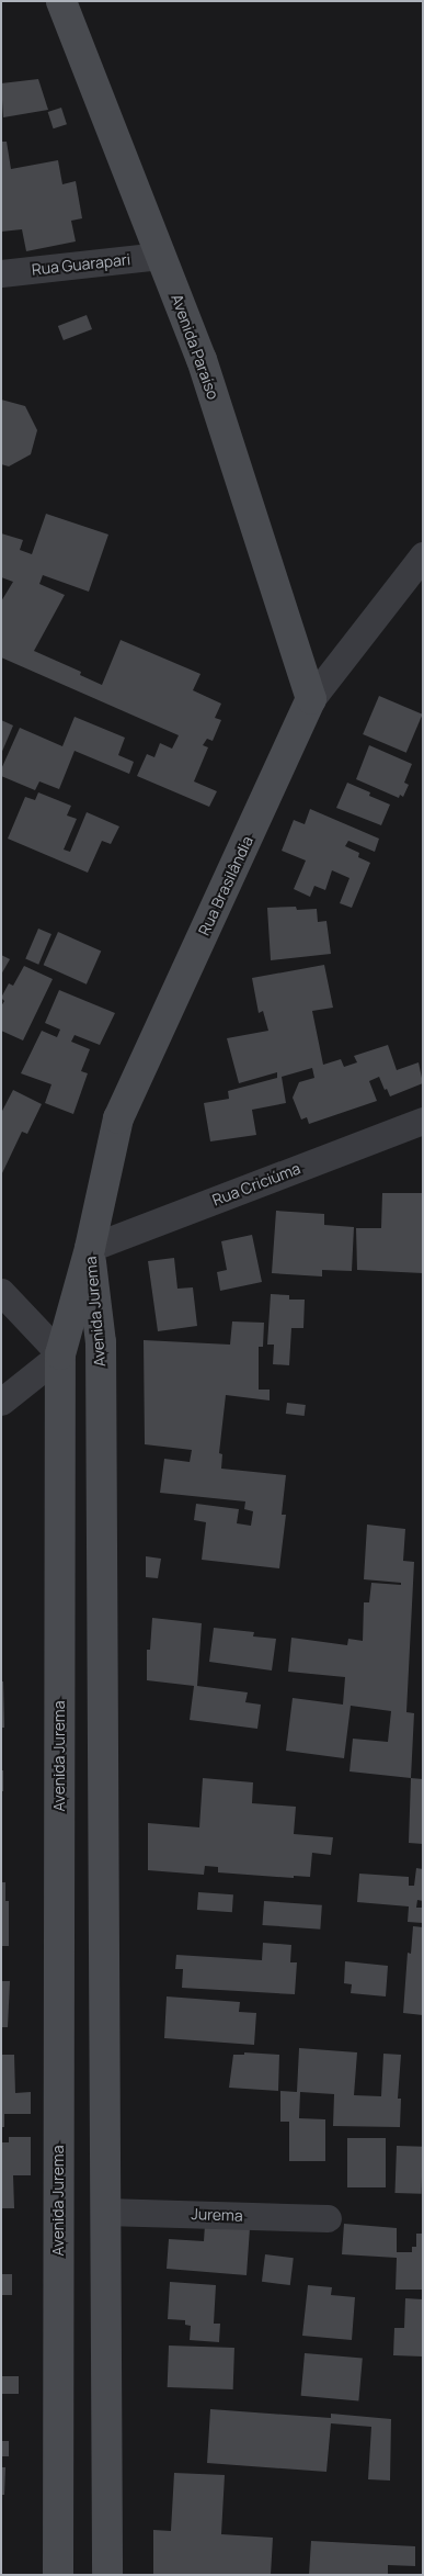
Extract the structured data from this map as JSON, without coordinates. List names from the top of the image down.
{
  "streets": {
    "main road": ["Avenida Paraíso", "Rua Brasilândia", "Avenida Jurema"],
    "street": ["Rua Guarapari", "Rua Criciúma", "Jurema"]
  },
  "crossings": [
    ["Rua Guarapari", "Avenida Paraíso"],
    ["Avenida Paraíso", "Rua Brasilândia"],
    ["Rua Brasilândia", "Rua Criciúma"],
    ["Rua Brasilândia", "Avenida Jurema"],
    ["Rua Criciúma", "Avenida Jurema"],
    ["Avenida Jurema", "Jurema"]
  ]
}
